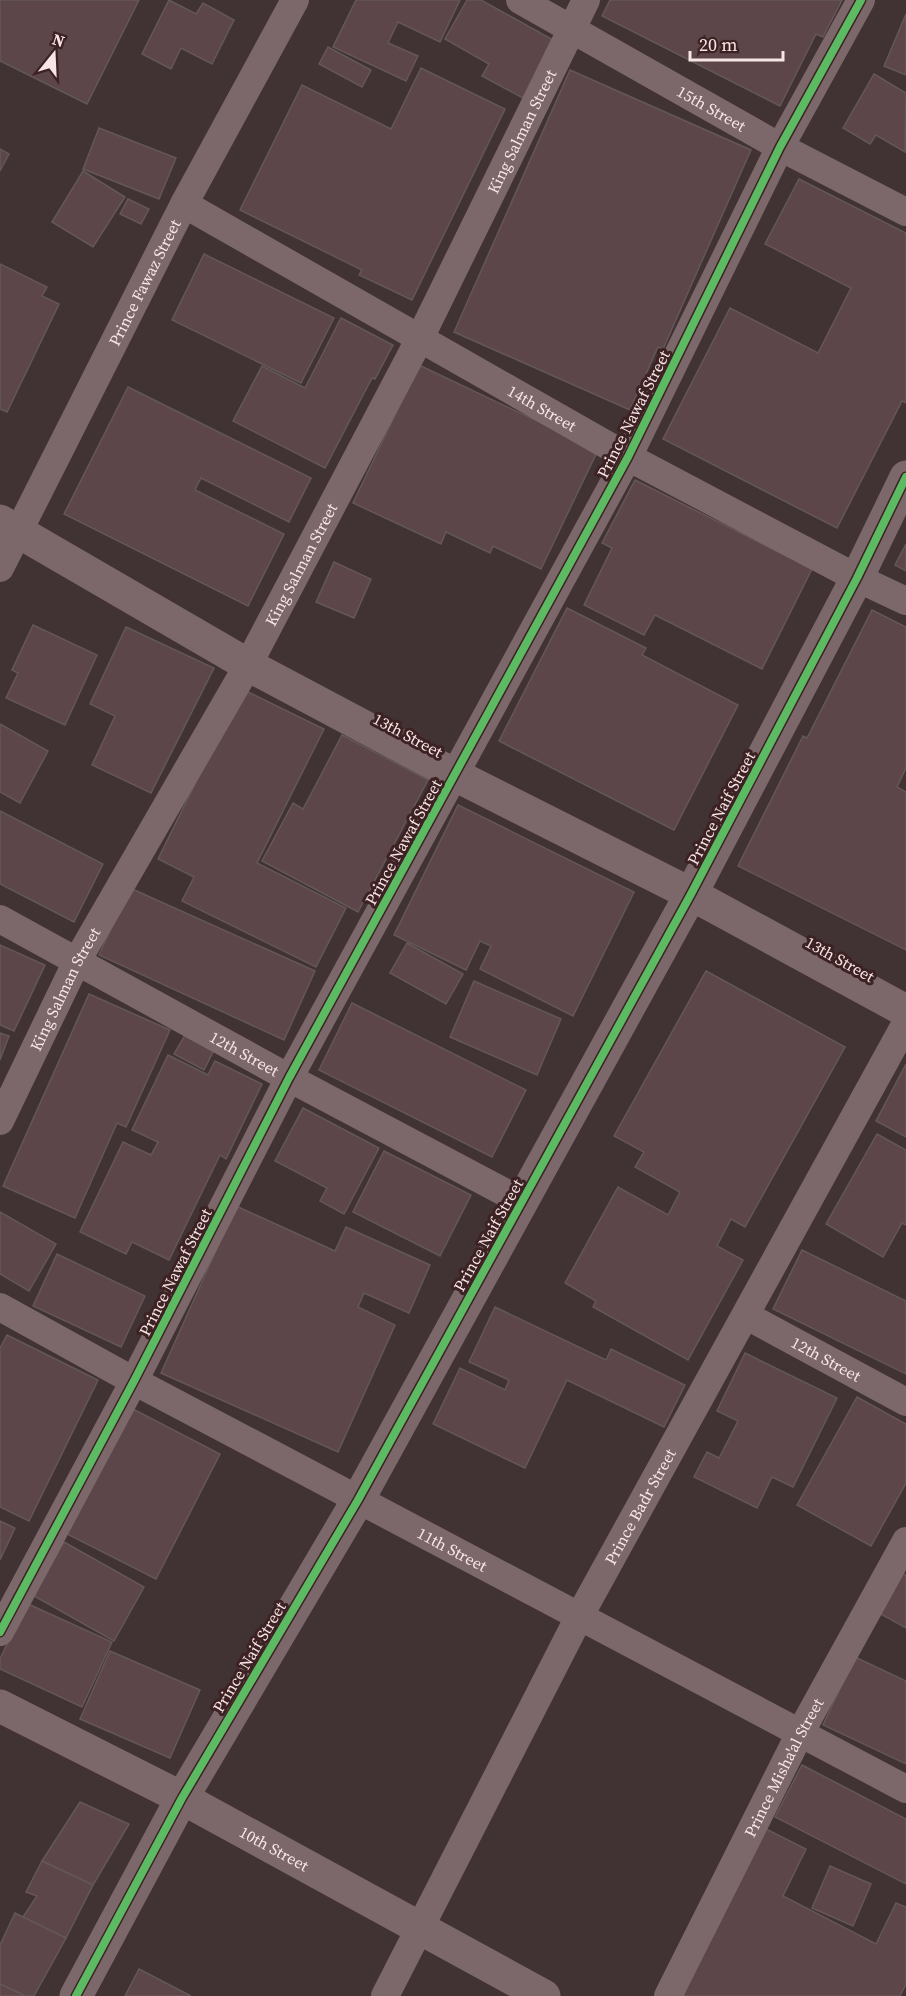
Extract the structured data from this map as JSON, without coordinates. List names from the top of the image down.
{
  "streets": {
    "street": [
      "15th Street",
      "King Salman Street",
      "Prince Fawaz Street",
      "14th Street",
      "Prince Nawaf Street",
      "13th Street",
      "Prince Naif Street",
      "12th Street",
      "Prince Badr Street",
      "11th Street",
      "Prince Misha'al Street",
      "10th Street"
    ]
  },
  "crossings": [
    ["15th Street", "King Salman Street"],
    ["15th Street", "Prince Nawaf Street"],
    ["King Salman Street", "14th Street"],
    ["King Salman Street", "13th Street"],
    ["King Salman Street", "12th Street"],
    ["Prince Fawaz Street", "14th Street"],
    ["Prince Fawaz Street", "13th Street"],
    ["14th Street", "Prince Nawaf Street"],
    ["14th Street", "Prince Naif Street"],
    ["Prince Nawaf Street", "13th Street"],
    ["Prince Nawaf Street", "12th Street"],
    ["Prince Nawaf Street", "11th Street"],
    ["13th Street", "Prince Naif Street"],
    ["Prince Naif Street", "12th Street"],
    ["Prince Naif Street", "11th Street"],
    ["Prince Naif Street", "10th Street"],
    ["12th Street", "Prince Badr Street"],
    ["Prince Badr Street", "11th Street"],
    ["Prince Badr Street", "10th Street"],
    ["11th Street", "Prince Misha'al Street"]
  ],
  "scale_bar": "20 m",
  "north": "top"
}
